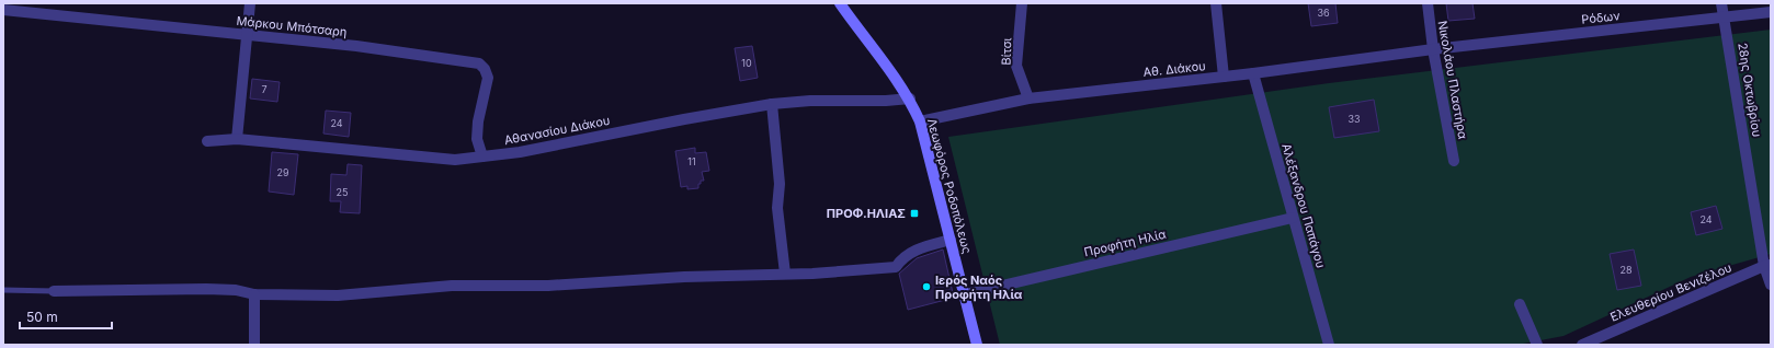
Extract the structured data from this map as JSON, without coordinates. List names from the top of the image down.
{
  "streets": {
    "street": [
      "Ρόδων",
      "Μάρκου Μπότσαρη",
      "Βίτσι",
      "Αθ. Διάκου",
      "Νικολάου Πλαστήρα",
      "28ης Οκτωβρίου",
      "Αθανασίου Διάκου",
      "Λεωφόρος Ροδοπόλεως",
      "Αλέξανδρου Παπάγου",
      "Προφήτη Ηλία",
      "Ελευθερίου Βενιζέλου"
    ]
  },
  "crossings": [
    ["Ρόδων", "Αθ. Διάκου"],
    ["Ρόδων", "Νικολάου Πλαστήρα"],
    ["Ρόδων", "28ης Οκτωβρίου"],
    ["Μάρκου Μπότσαρη", "Αθανασίου Διάκου"],
    ["Βίτσι", "Αθ. Διάκου"],
    ["Αθ. Διάκου", "Νικολάου Πλαστήρα"],
    ["Αθ. Διάκου", "Λεωφόρος Ροδοπόλεως"],
    ["Αθ. Διάκου", "Αλέξανδρου Παπάγου"],
    ["28ης Οκτωβρίου", "Ελευθερίου Βενιζέλου"],
    ["Αθανασίου Διάκου", "Λεωφόρος Ροδοπόλεως"],
    ["Λεωφόρος Ροδοπόλεως", "Προφήτη Ηλία"],
    ["Αλέξανδρου Παπάγου", "Προφήτη Ηλία"]
  ],
  "places": {
    "transit": ["ΠΡΟΦ.ΗΛΙΑΣ"],
    "other": ["Ιερός Ναός Προφήτη Ηλία"]
  },
  "house_numbers": [
    "36",
    "10",
    "7",
    "33",
    "24",
    "11",
    "29",
    "25",
    "24",
    "28"
  ],
  "scale_bar": "50 m"
}
